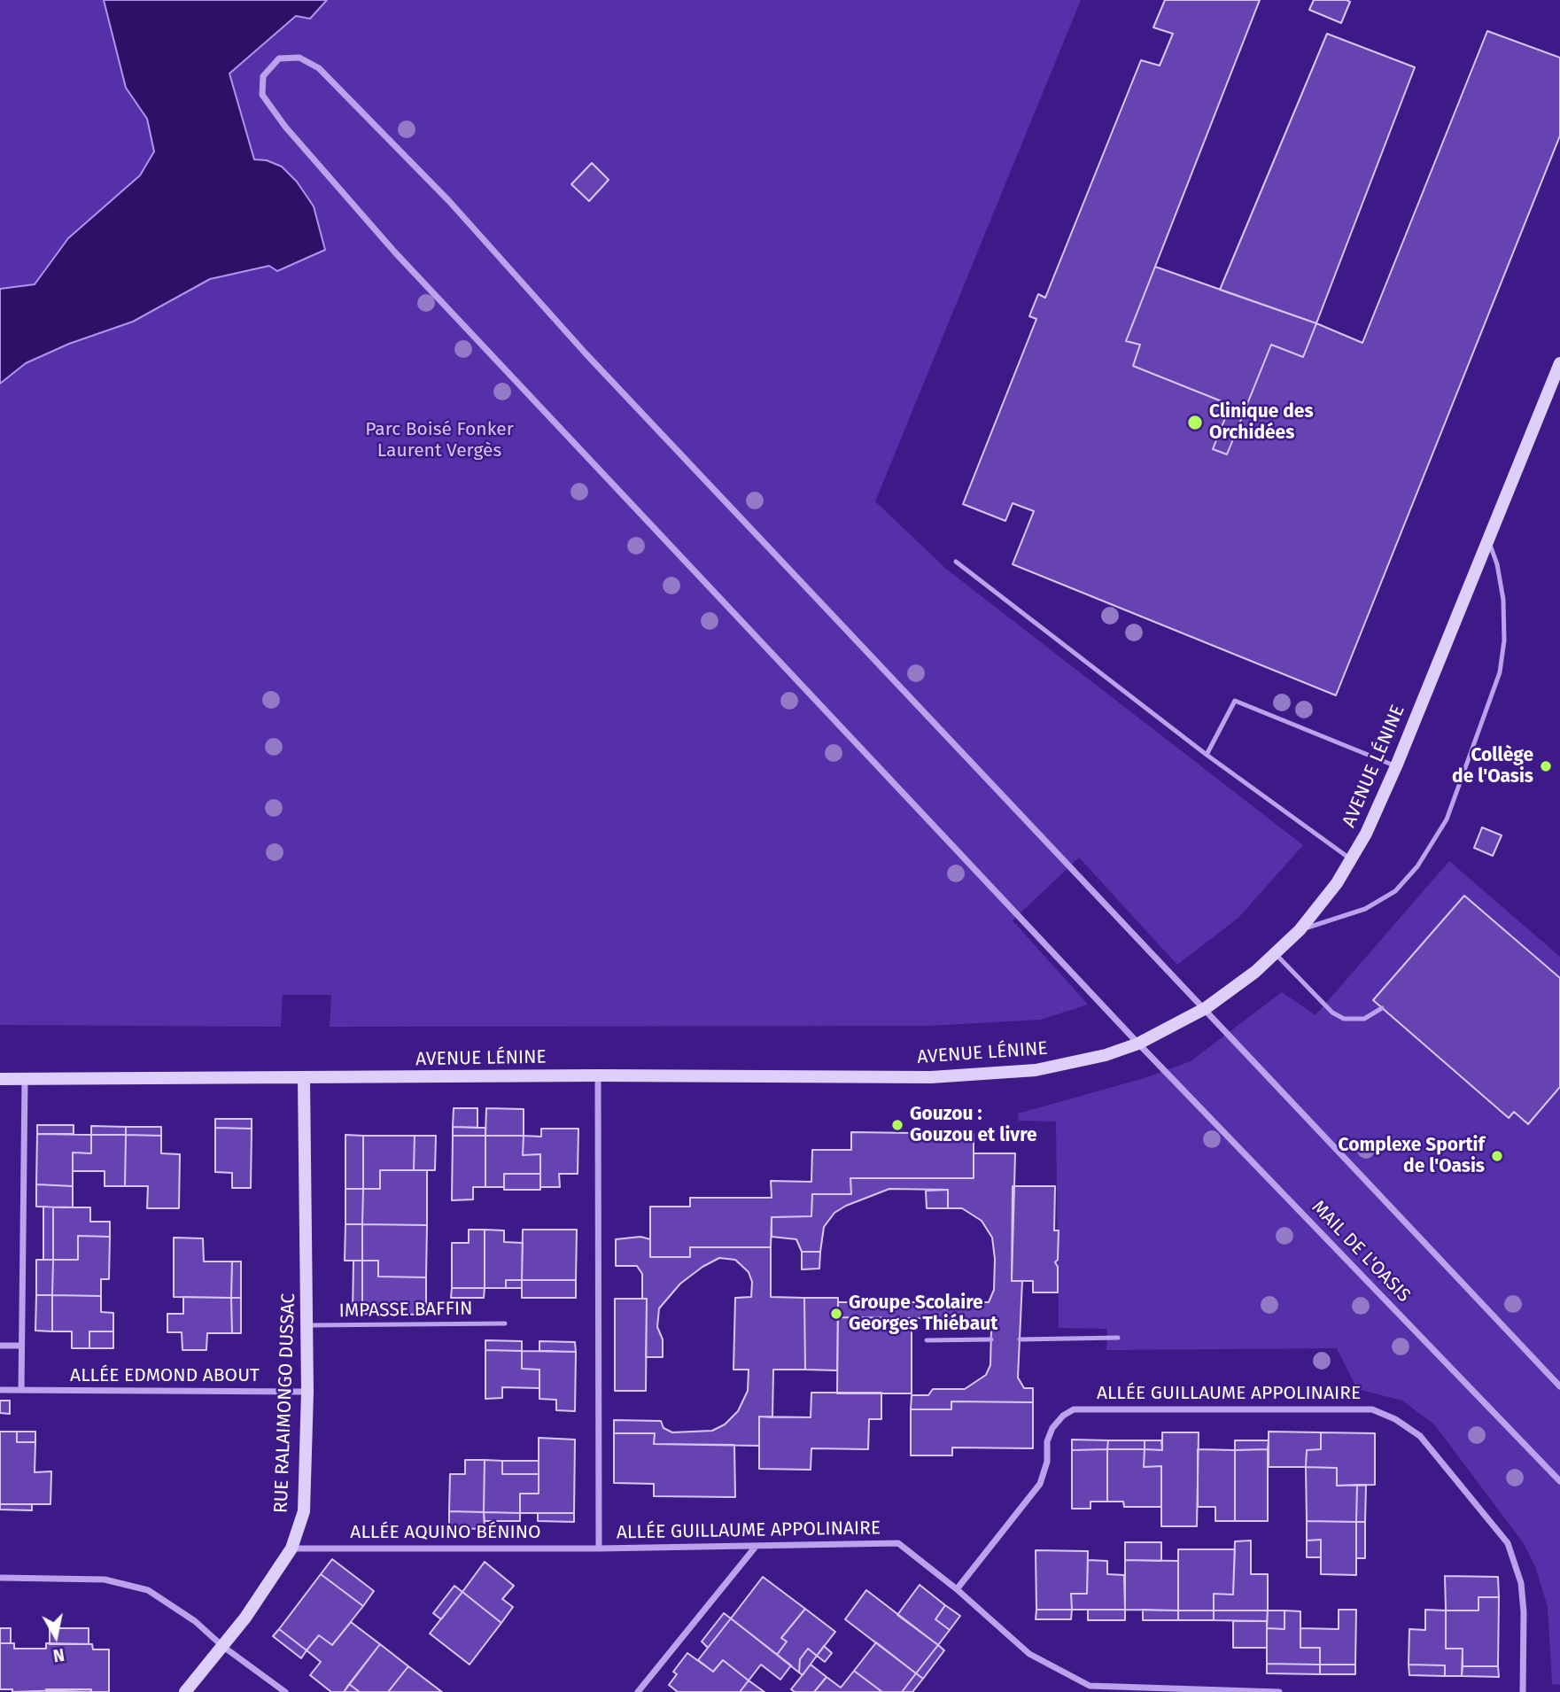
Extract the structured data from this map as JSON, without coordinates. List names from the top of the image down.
{
  "streets": {
    "street": [
      "AVENUE LÉNINE",
      "MAIL DE L'OASIS",
      "ALLÉE EDMOND ABOUT",
      "ALLÉE GUILLAUME APPOLINAIRE",
      "RUE RALAIMONGO DUSSAC",
      "ALLÉE AQUINO BÉNINO"
    ],
    "lane": ["IMPASSE BAFFIN"]
  },
  "crossings": [
    ["AVENUE LÉNINE", "MAIL DE L'OASIS"],
    ["AVENUE LÉNINE", "RUE RALAIMONGO DUSSAC"],
    ["IMPASSE BAFFIN", "RUE RALAIMONGO DUSSAC"],
    ["ALLÉE EDMOND ABOUT", "RUE RALAIMONGO DUSSAC"],
    ["ALLÉE GUILLAUME APPOLINAIRE", "ALLÉE AQUINO BÉNINO"],
    ["RUE RALAIMONGO DUSSAC", "ALLÉE AQUINO BÉNINO"]
  ],
  "parks": ["Parc Boisé Fonker Laurent Vergès"],
  "places": [
    "Clinique des Orchidées",
    "Collège de l'Oasis",
    "Gouzou : Gouzou et livre",
    "Complexe Sportif de l'Oasis",
    "Groupe Scolaire Georges Thiébaut"
  ],
  "north": "bottom"
}
